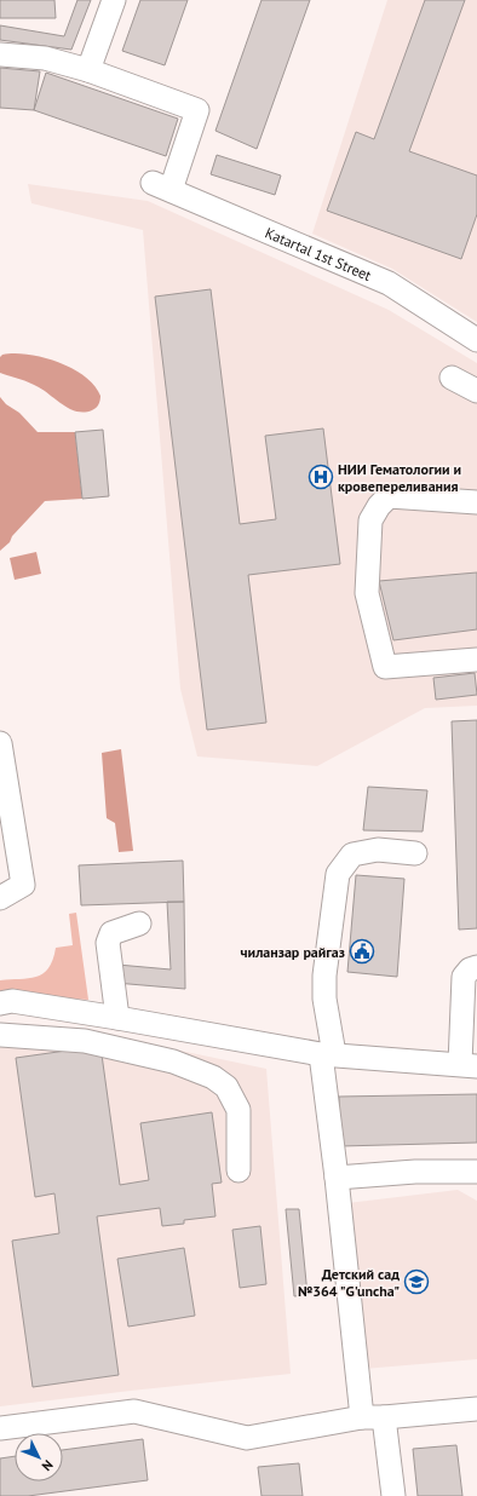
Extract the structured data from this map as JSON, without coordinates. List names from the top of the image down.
{
  "streets": {
    "street": ["Katartal 1st Street"]
  },
  "places": {
    "hospital": ["НИИ Гематологии и кровепереливания"],
    "public building": ["чиланзар райгаз"],
    "school or university": ["Детский сад №364 \"G'uncha\""]
  },
  "north": "bottom right"
}
